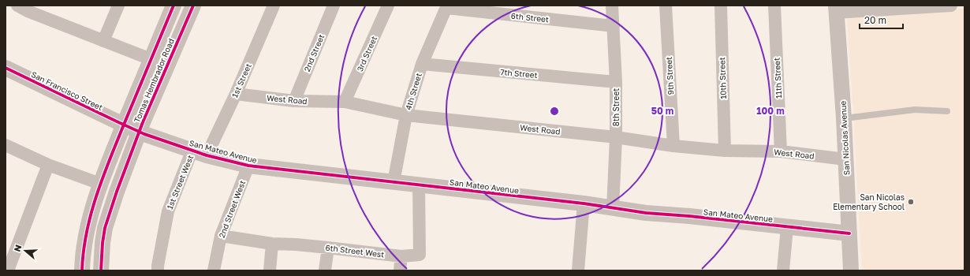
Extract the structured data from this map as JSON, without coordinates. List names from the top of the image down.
{
  "streets": {
    "street": [
      "6th Street",
      "2nd Street",
      "3rd Street",
      "7th Street",
      "9th Street",
      "10th Street",
      "11th Street",
      "Tomas Hembrador Road",
      "1st Street",
      "San Francisco Street",
      "4th Street",
      "West Road",
      "8th Street",
      "San Nicolas Avenue",
      "San Mateo Avenue",
      "1st Street West",
      "2nd Street West",
      "6th Street West"
    ]
  },
  "crossings": [
    ["6th Street", "4th Street"],
    ["6th Street", "8th Street"],
    ["2nd Street", "West Road"],
    ["3rd Street", "West Road"],
    ["7th Street", "4th Street"],
    ["7th Street", "8th Street"],
    ["9th Street", "West Road"],
    ["10th Street", "West Road"],
    ["11th Street", "West Road"],
    ["Tomas Hembrador Road", "San Francisco Street"],
    ["Tomas Hembrador Road", "San Mateo Avenue"],
    ["1st Street", "West Road"],
    ["1st Street", "San Mateo Avenue"],
    ["1st Street", "1st Street West"],
    ["San Francisco Street", "San Mateo Avenue"],
    ["4th Street", "West Road"],
    ["4th Street", "San Mateo Avenue"],
    ["West Road", "8th Street"],
    ["West Road", "San Nicolas Avenue"],
    ["8th Street", "San Mateo Avenue"],
    ["San Nicolas Avenue", "San Mateo Avenue"],
    ["San Mateo Avenue", "1st Street West"],
    ["San Mateo Avenue", "2nd Street West"],
    ["San Mateo Avenue", "6th Street West"],
    ["2nd Street West", "6th Street West"]
  ],
  "places": ["San Nicolas Elementary School"],
  "scale_bar": "20 m",
  "north": "left",
  "rings": ["50 m", "100 m"]
}
